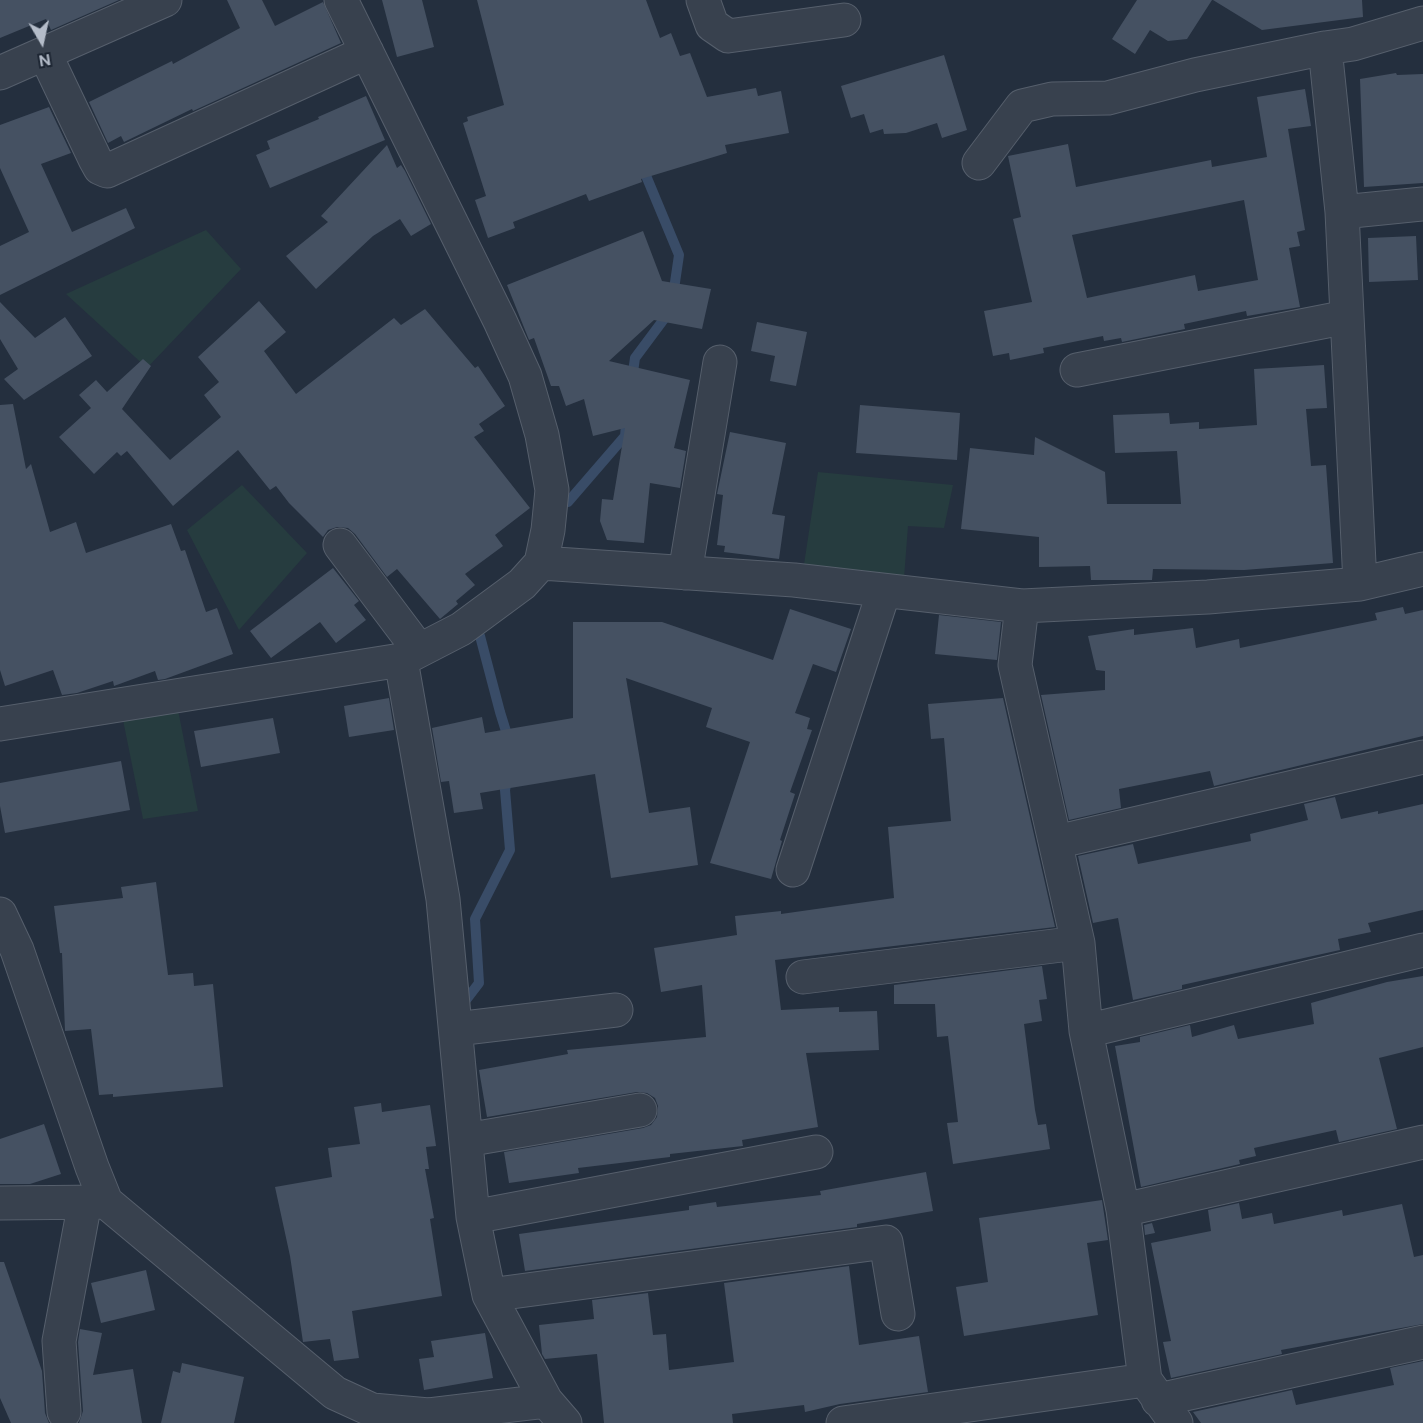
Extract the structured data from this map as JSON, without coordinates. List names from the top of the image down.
{
  "north": "bottom"
}
